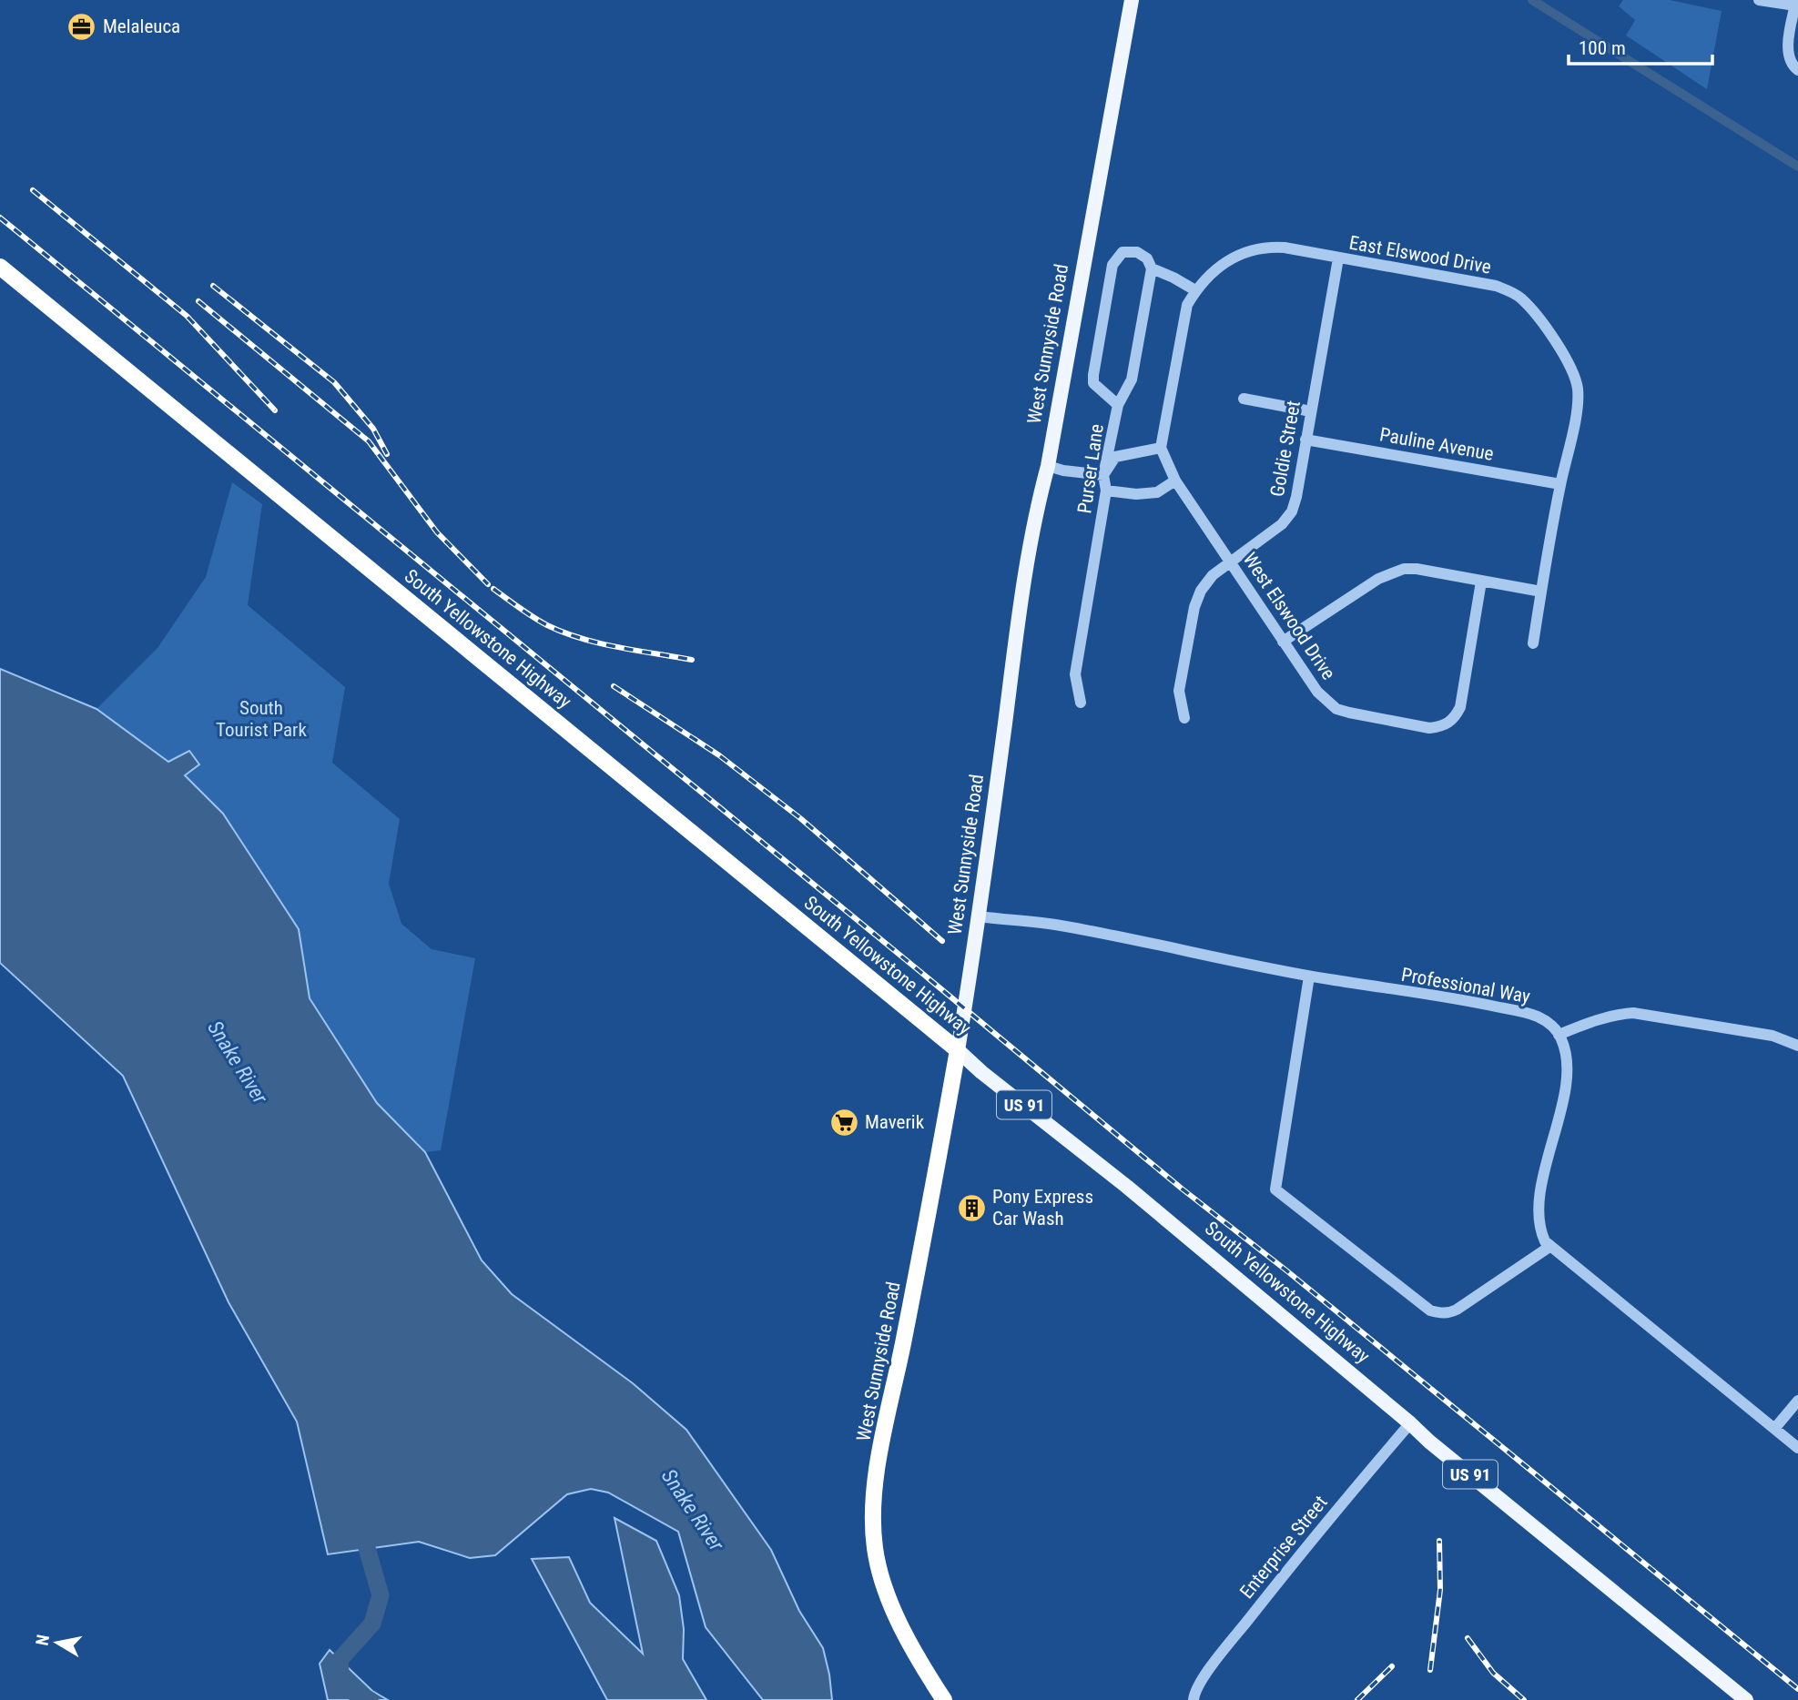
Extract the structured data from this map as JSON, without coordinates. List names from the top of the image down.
{
  "streets": {
    "highway": ["West Sunnyside Road", "South Yellowstone Highway"],
    "main road": ["US 91"],
    "street": [
      "East Elswood Drive",
      "Pauline Avenue",
      "Goldie Street",
      "Purser Lane",
      "West Elswood Drive",
      "Professional Way",
      "Enterprise Street"
    ]
  },
  "crossings": [
    ["East Elswood Drive", "Pauline Avenue"],
    ["East Elswood Drive", "Goldie Street"],
    ["West Sunnyside Road", "South Yellowstone Highway"],
    ["West Sunnyside Road", "Professional Way"],
    ["Pauline Avenue", "Goldie Street"],
    ["Goldie Street", "West Elswood Drive"],
    ["South Yellowstone Highway", "Enterprise Street"]
  ],
  "water": ["Snake River"],
  "parks": ["South Tourist Park"],
  "places": {
    "office": ["Melaleuca"],
    "supermarket": ["Maverik"],
    "building": ["Pony Express Car Wash"]
  },
  "scale_bar": "100 m",
  "north": "left"
}
